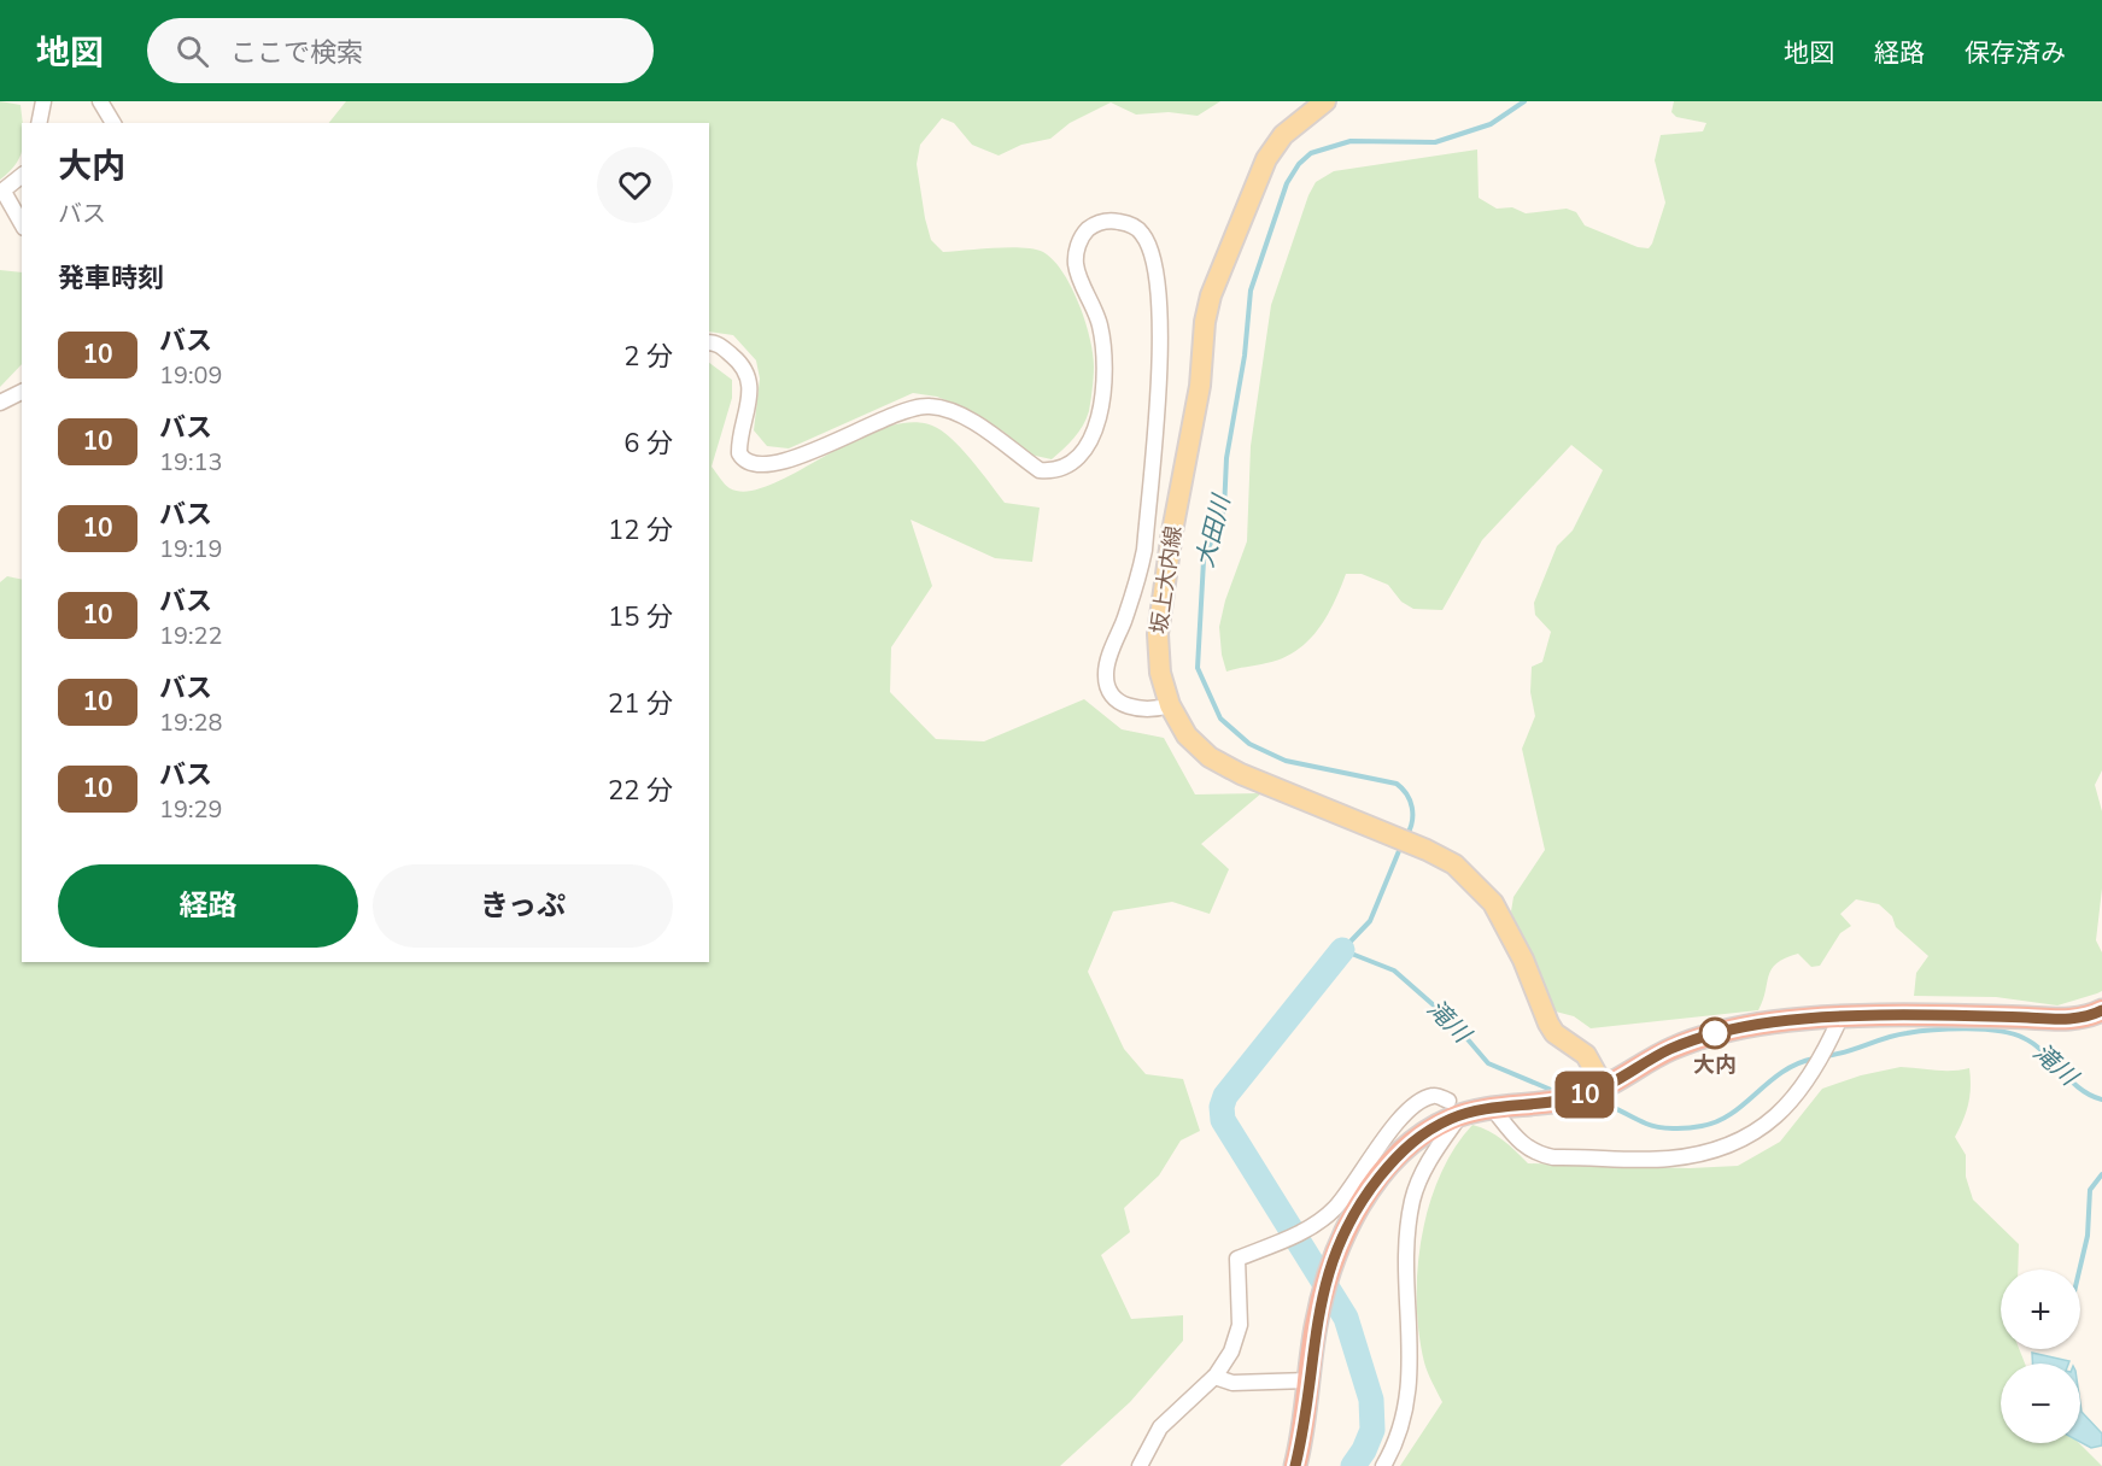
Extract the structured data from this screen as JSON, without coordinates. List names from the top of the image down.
{
  "streets": {
    "main road": ["坂上大内線"]
  },
  "water": ["大田川", "滝川"],
  "places": ["大内"],
  "lines": ["bus line 10"],
  "page": {
    "header": "地図",
    "search": "ここで検索",
    "nav": ["地図", "経路", "保存済み"],
    "on_map": "10",
    "heading": [
      ["大内", "バス"],
      "発車時刻"
    ],
    "list": [
      {
        "mark": "10",
        "name": "バス",
        "note": "19:09",
        "value": "2 分"
      },
      {
        "mark": "10",
        "name": "バス",
        "note": "19:13",
        "value": "6 分"
      },
      {
        "mark": "10",
        "name": "バス",
        "note": "19:19",
        "value": "12 分"
      },
      {
        "mark": "10",
        "name": "バス",
        "note": "19:22",
        "value": "15 分"
      },
      {
        "mark": "10",
        "name": "バス",
        "note": "19:28",
        "value": "21 分"
      },
      {
        "mark": "10",
        "name": "バス",
        "note": "19:29",
        "value": "22 分"
      }
    ],
    "buttons": ["経路", "きっぷ"],
    "map_buttons": ["+", "−"]
  }
}
